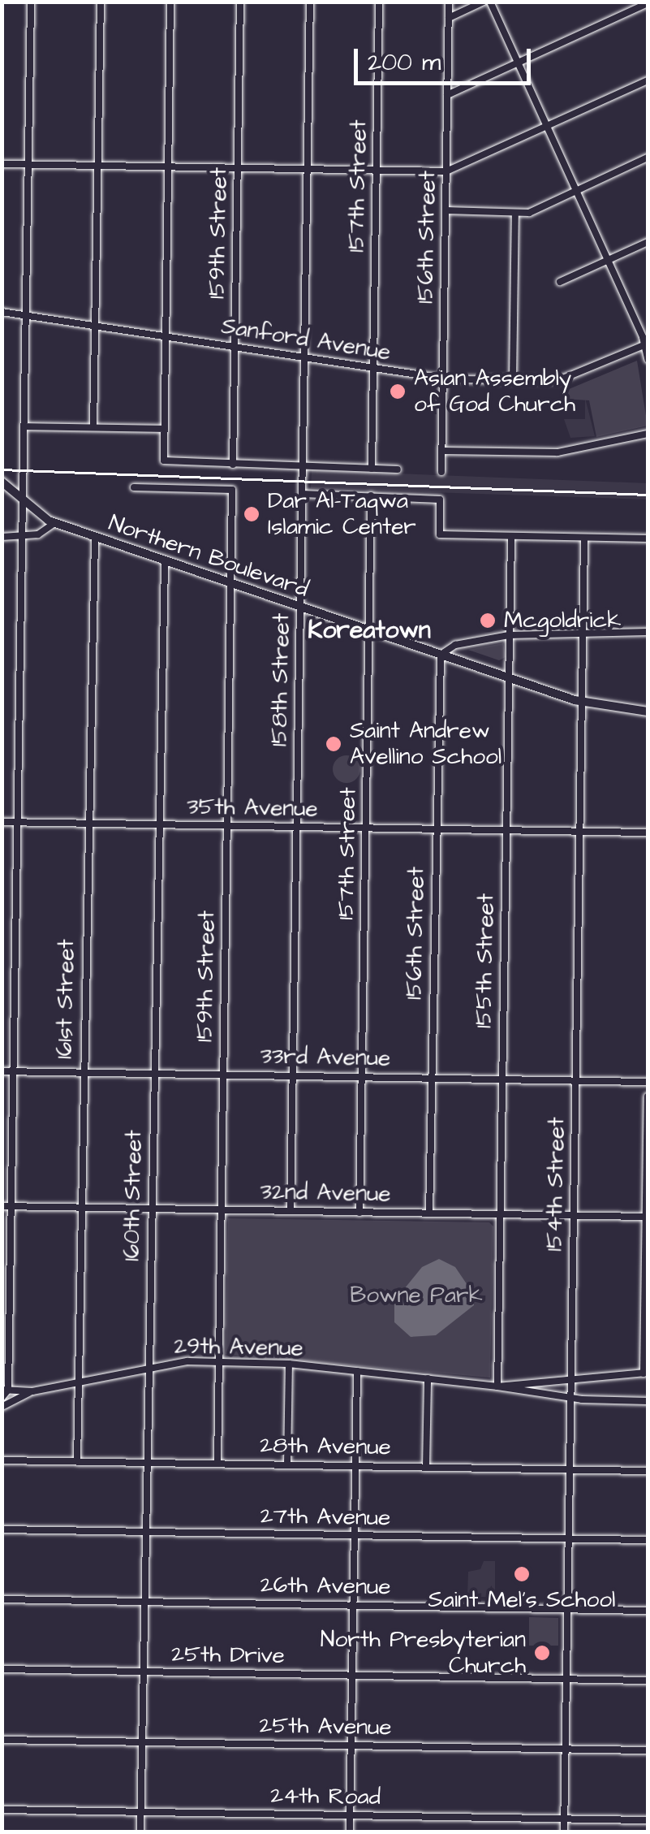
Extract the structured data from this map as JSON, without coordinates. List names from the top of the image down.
{
  "streets": {
    "main road": ["Northern Boulevard"],
    "street": [
      "157th Street",
      "159th Street",
      "156th Street",
      "Sanford Avenue",
      "158th Street",
      "35th Avenue",
      "155th Street",
      "161st Street",
      "33rd Avenue",
      "154th Street",
      "32nd Avenue",
      "160th Street",
      "29th Avenue",
      "28th Avenue",
      "27th Avenue",
      "26th Avenue",
      "25th Drive",
      "25th Avenue",
      "24th Road"
    ]
  },
  "crossings": [
    ["157th Street", "Sanford Avenue"],
    ["157th Street", "Northern Boulevard"],
    ["157th Street", "35th Avenue"],
    ["157th Street", "33rd Avenue"],
    ["157th Street", "32nd Avenue"],
    ["159th Street", "Sanford Avenue"],
    ["159th Street", "Northern Boulevard"],
    ["159th Street", "35th Avenue"],
    ["159th Street", "33rd Avenue"],
    ["159th Street", "32nd Avenue"],
    ["159th Street", "29th Avenue"],
    ["159th Street", "28th Avenue"],
    ["156th Street", "Sanford Avenue"],
    ["156th Street", "Northern Boulevard"],
    ["156th Street", "35th Avenue"],
    ["156th Street", "33rd Avenue"],
    ["156th Street", "32nd Avenue"],
    ["Sanford Avenue", "158th Street"],
    ["Northern Boulevard", "158th Street"],
    ["Northern Boulevard", "155th Street"],
    ["Northern Boulevard", "161st Street"],
    ["Northern Boulevard", "154th Street"],
    ["Northern Boulevard", "160th Street"],
    ["158th Street", "35th Avenue"],
    ["158th Street", "33rd Avenue"],
    ["158th Street", "32nd Avenue"],
    ["35th Avenue", "155th Street"],
    ["35th Avenue", "161st Street"],
    ["35th Avenue", "154th Street"],
    ["35th Avenue", "160th Street"],
    ["155th Street", "33rd Avenue"],
    ["155th Street", "32nd Avenue"],
    ["155th Street", "29th Avenue"],
    ["161st Street", "33rd Avenue"],
    ["161st Street", "32nd Avenue"],
    ["161st Street", "29th Avenue"],
    ["161st Street", "28th Avenue"],
    ["33rd Avenue", "154th Street"],
    ["33rd Avenue", "160th Street"],
    ["154th Street", "32nd Avenue"],
    ["154th Street", "28th Avenue"],
    ["154th Street", "27th Avenue"],
    ["154th Street", "26th Avenue"],
    ["154th Street", "25th Drive"],
    ["154th Street", "25th Avenue"],
    ["154th Street", "24th Road"],
    ["32nd Avenue", "160th Street"],
    ["160th Street", "29th Avenue"],
    ["160th Street", "28th Avenue"],
    ["160th Street", "27th Avenue"],
    ["160th Street", "26th Avenue"],
    ["160th Street", "25th Drive"],
    ["160th Street", "25th Avenue"],
    ["160th Street", "24th Road"]
  ],
  "districts": ["Koreatown"],
  "parks": ["Bowne Park"],
  "places": [
    "Asian Assembly of God Church",
    "Dar Al-Taqwa Islamic Center",
    "Mcgoldrick",
    "Saint Andrew Avellino School",
    "Saint Mel's School",
    "North Presbyterian Church"
  ],
  "scale_bar": "200 m"
}
